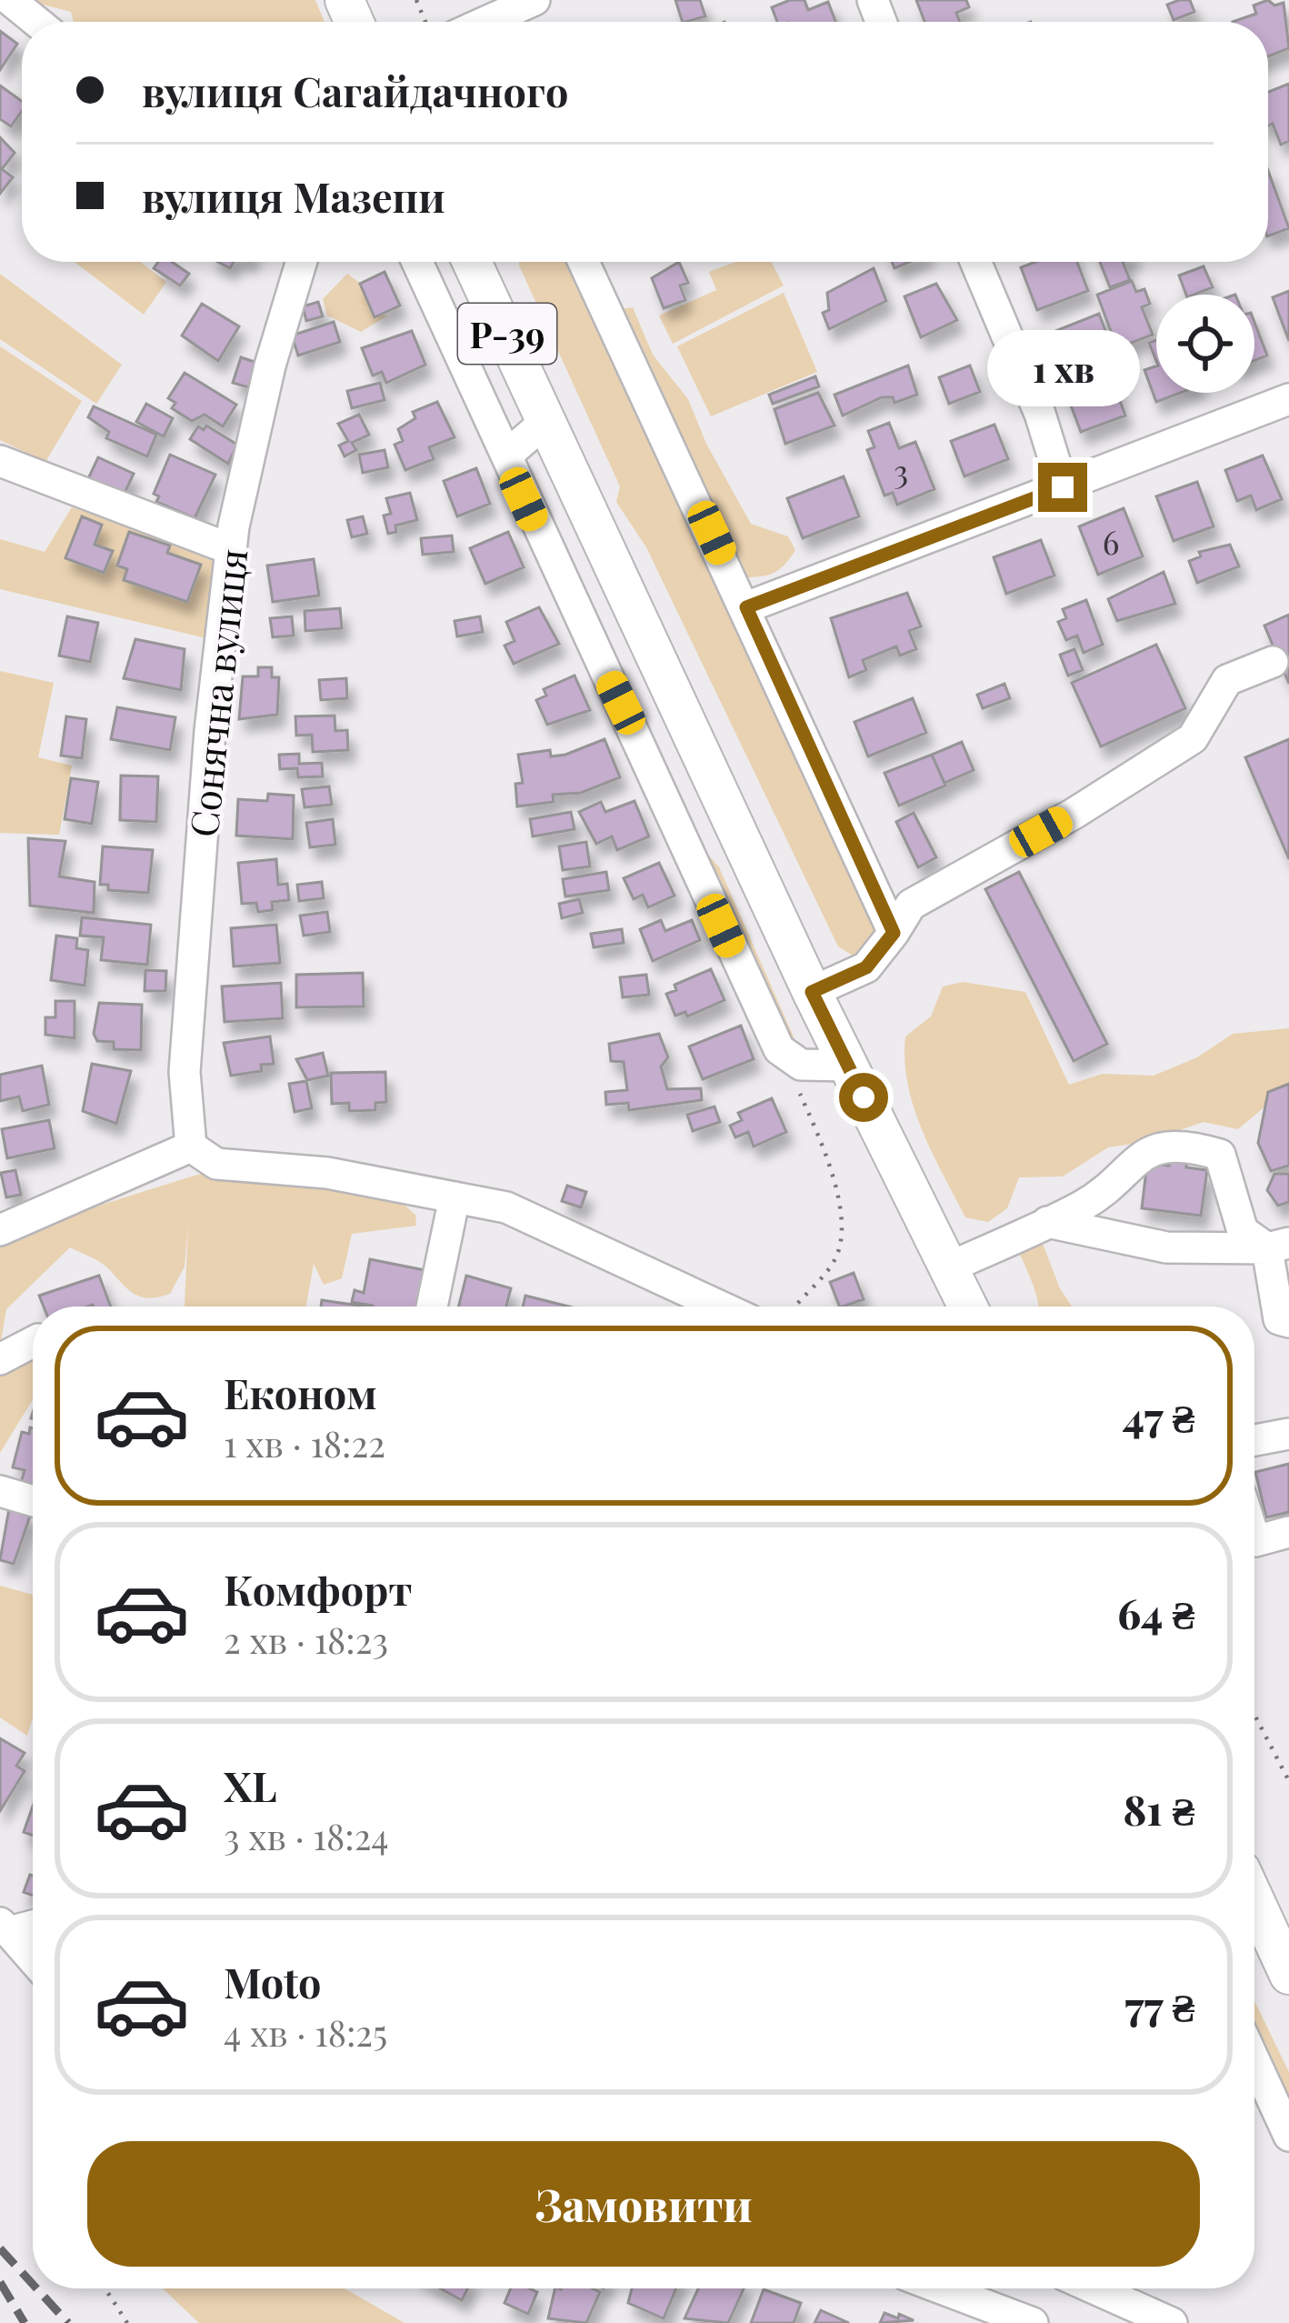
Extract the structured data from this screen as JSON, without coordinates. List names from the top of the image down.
{
  "streets": {
    "main road": ["Р-39"],
    "street": ["Сонячна вулиця"]
  },
  "house_numbers": ["3", "6"],
  "page": {
    "banner": ["вулиця Сагайдачного", "вулиця Мазепи"],
    "bubble": "1 хв",
    "list": [
      {
        "name": "Економ",
        "note": "1 хв · 18:22",
        "value": "47 ₴"
      },
      {
        "name": "Комфорт",
        "note": "2 хв · 18:23",
        "value": "64 ₴"
      },
      {
        "name": "XL",
        "note": "3 хв · 18:24",
        "value": "81 ₴"
      },
      {
        "name": "Moto",
        "note": "4 хв · 18:25",
        "value": "77 ₴"
      }
    ],
    "buttons": "Замовити"
  }
}
